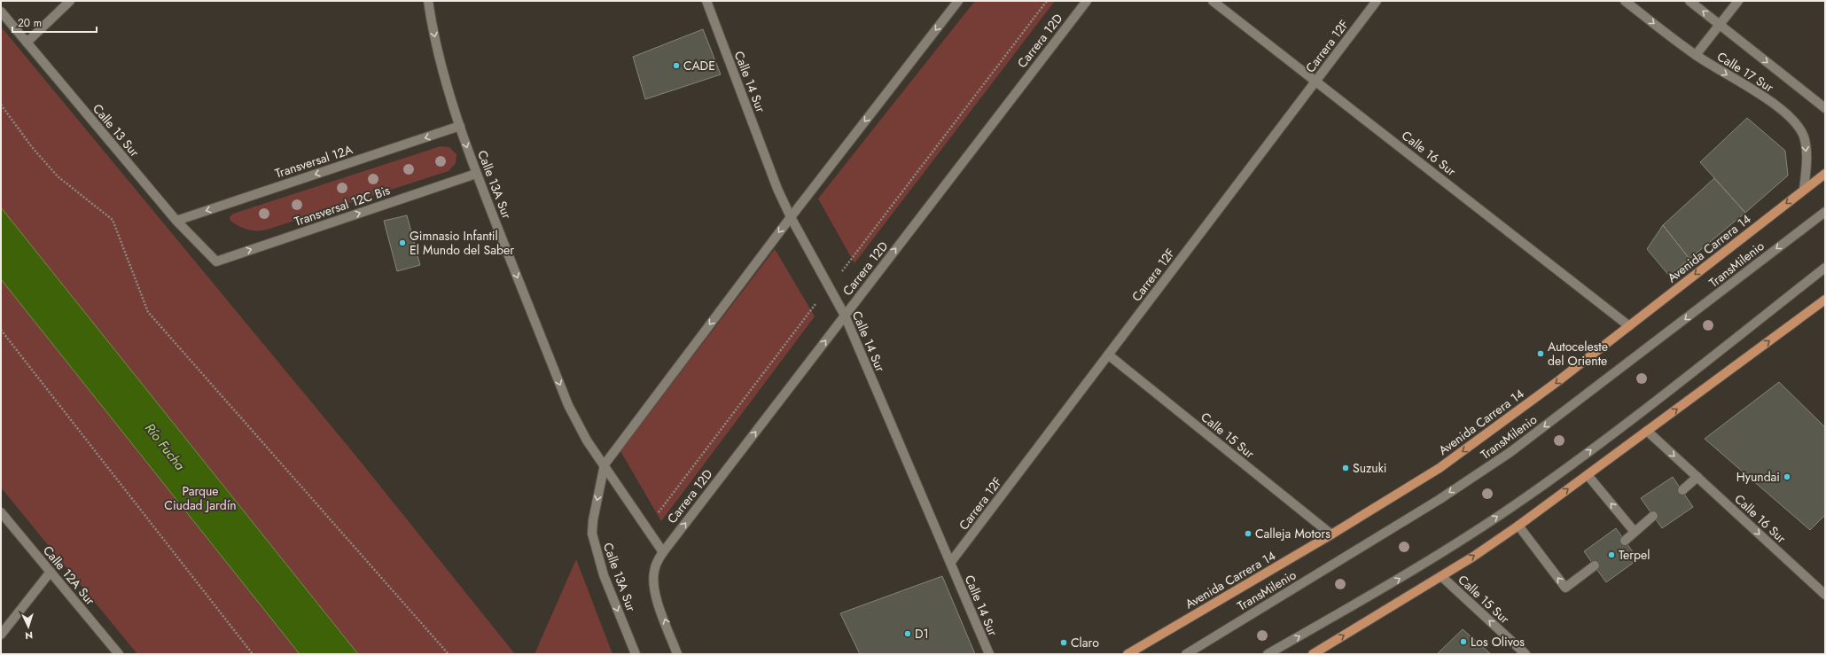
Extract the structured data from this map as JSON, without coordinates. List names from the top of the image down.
{
  "streets": {
    "main road": ["Avenida Carrera 14"],
    "street": [
      "Carrera 12D",
      "Carrera 12F",
      "Calle 17 Sur",
      "Calle 14 Sur",
      "Calle 13 Sur",
      "Calle 16 Sur",
      "Transversal 12A",
      "Calle 13A Sur",
      "Transversal 12C Bis",
      "TransMilenio",
      "Calle 15 Sur",
      "Calle 12A Sur"
    ]
  },
  "crossings": [
    ["Carrera 12D", "Calle 14 Sur"],
    ["Carrera 12D", "Calle 13A Sur"],
    ["Carrera 12F", "Calle 14 Sur"],
    ["Carrera 12F", "Calle 16 Sur"],
    ["Carrera 12F", "Calle 15 Sur"],
    ["Calle 17 Sur", "Avenida Carrera 14"],
    ["Calle 13 Sur", "Transversal 12A"],
    ["Calle 13 Sur", "Transversal 12C Bis"],
    ["Calle 16 Sur", "Avenida Carrera 14"],
    ["Transversal 12A", "Calle 13A Sur"],
    ["Calle 13A Sur", "Transversal 12C Bis"],
    ["Avenida Carrera 14", "Calle 15 Sur"]
  ],
  "one_way": [
    "Carrera 12D",
    "Transversal 12A",
    "Calle 13A Sur",
    "Transversal 12C Bis",
    "Avenida Carrera 14"
  ],
  "water": ["Río Fucha"],
  "parks": ["Parque Ciudad Jardín"],
  "places": [
    "CADE",
    "Gimnasio Infantil El Mundo del Saber",
    "Autoceleste del Oriente",
    "Suzuki",
    "Hyundai",
    "Calleja Motors",
    "Terpel",
    "D1",
    "Los Olivos",
    "Claro"
  ],
  "scale_bar": "20 m",
  "north": "bottom"
}
